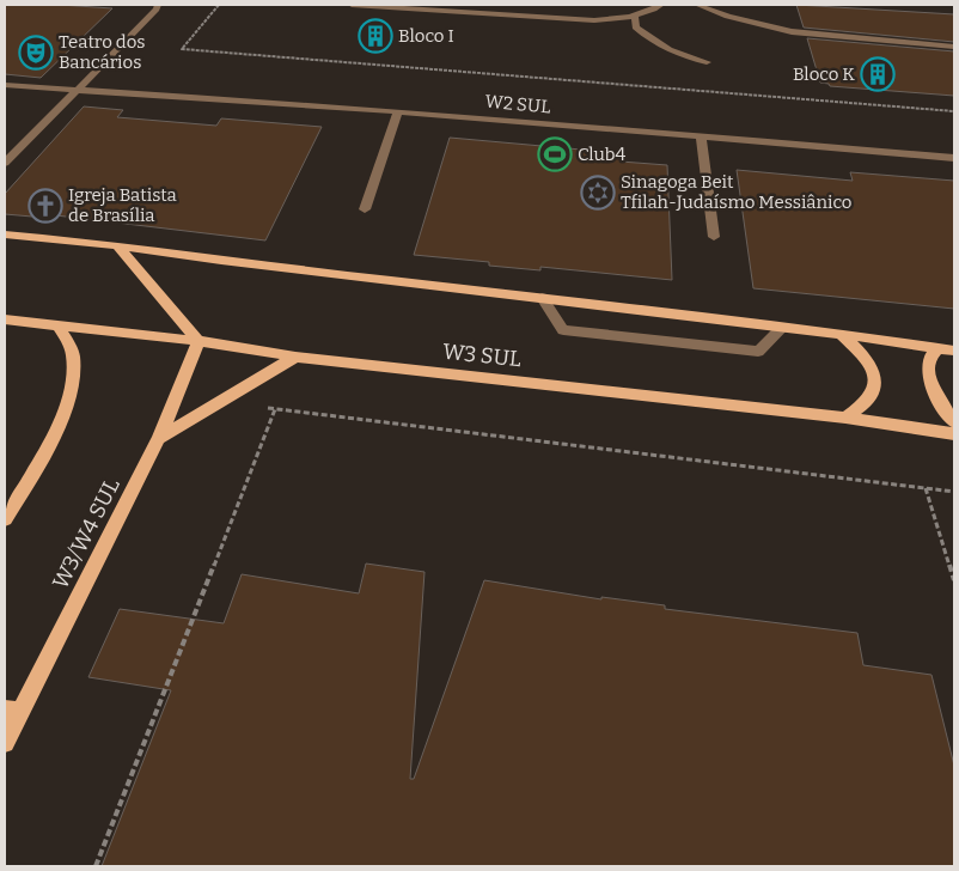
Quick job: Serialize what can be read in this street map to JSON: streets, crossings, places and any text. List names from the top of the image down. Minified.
{"streets":{"main road":["W3 SUL","W3/W4 SUL"],"street":["W2 SUL"]},"crossings":[["W3 SUL","W3/W4 SUL"]],"places":{"building":["Bloco I","Bloco K"],"theatre":["Teatro dos Bancários"],"sports":["Club4"],"synagogue":["Sinagoga Beit Tfilah-Judaísmo Messiânico"],"church":["Igreja Batista de Brasília"]}}
